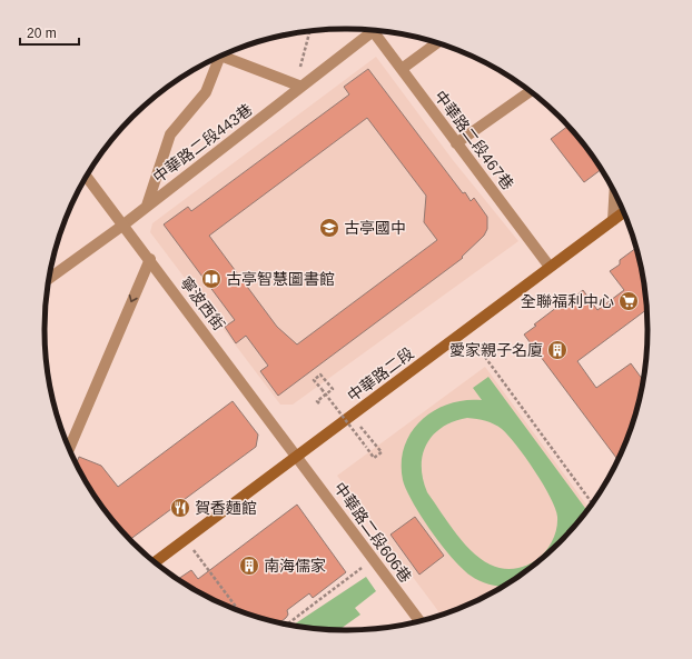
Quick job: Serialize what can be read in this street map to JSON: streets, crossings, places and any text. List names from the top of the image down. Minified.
{"streets":{"street":["中華路二段467巷","中華路二段443巷","寧波西街","中華路二段","中華路二段606巷"]},"crossings":[["中華路二段467巷","中華路二段443巷"],["中華路二段467巷","中華路二段"],["中華路二段443巷","寧波西街"],["寧波西街","中華路二段"],["寧波西街","中華路二段606巷"],["中華路二段","中華路二段606巷"]],"places":{"school or university":["古亭國中"],"library":["古亭智慧圖書館"],"supermarket":["全聯福利中心"],"building":["愛家親子名廈","南海儒家"],"restaurant":["賀香麵館"]},"scale_bar":"20 m"}
